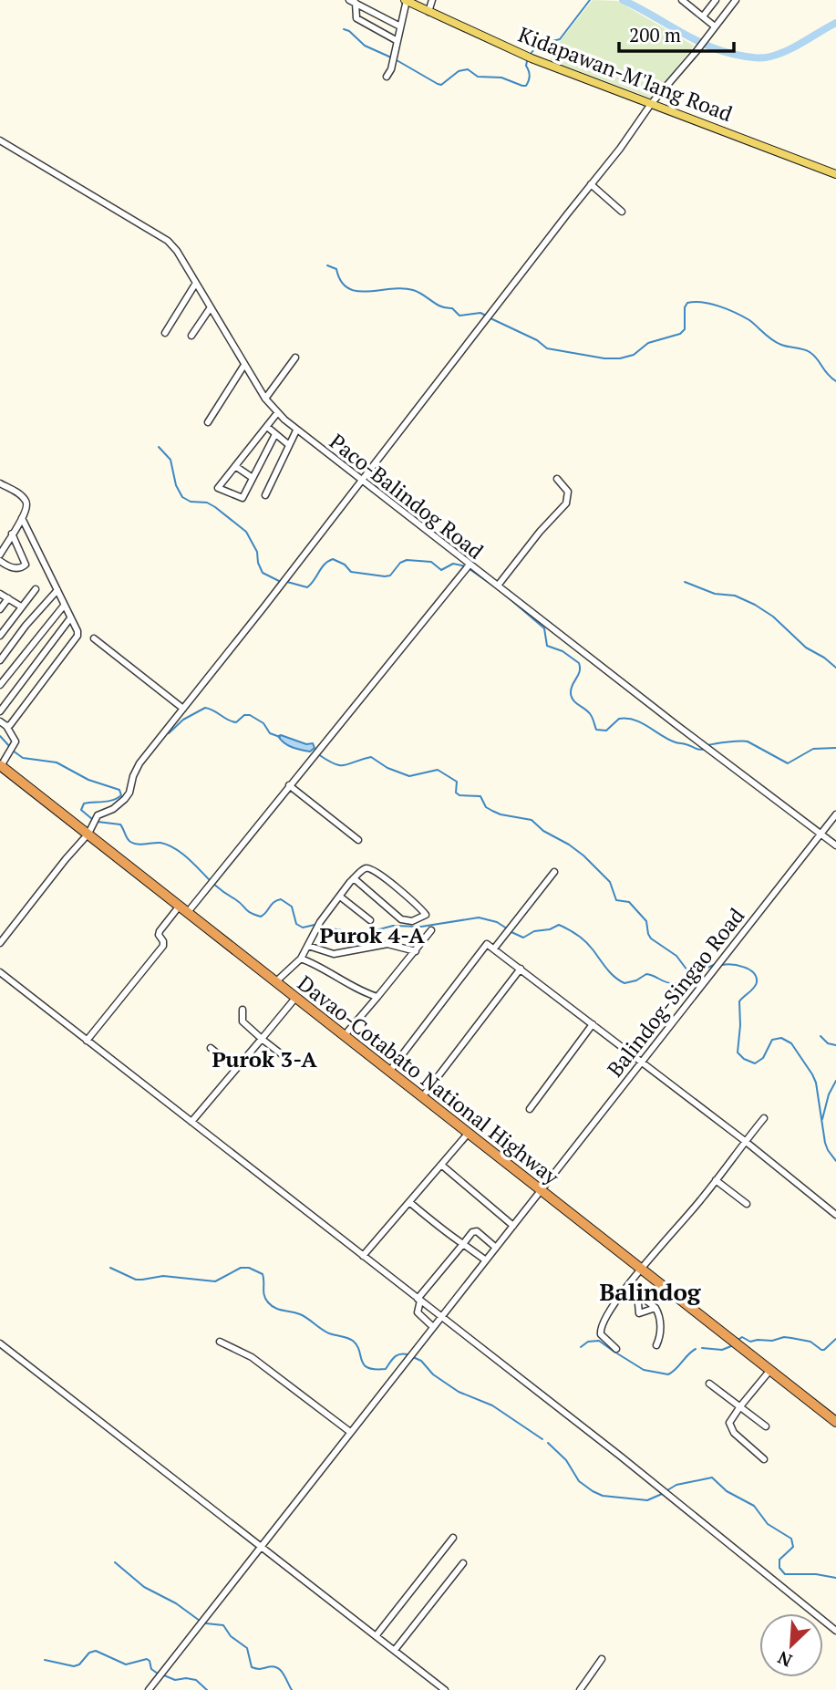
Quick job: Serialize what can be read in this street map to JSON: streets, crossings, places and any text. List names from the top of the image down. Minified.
{"streets":{"highway":["Davao-Cotabato National Highway"],"main road":["Kidapawan-M'lang Road"],"street":["Paco-Balindog Road","Balindog-Singao Road"]},"crossings":[["Paco-Balindog Road","Balindog-Singao Road"],["Balindog-Singao Road","Davao-Cotabato National Highway"]],"districts":["Purok 4-A","Purok 3-A","Balindog"],"scale_bar":"200 m","north":"bottom left"}
